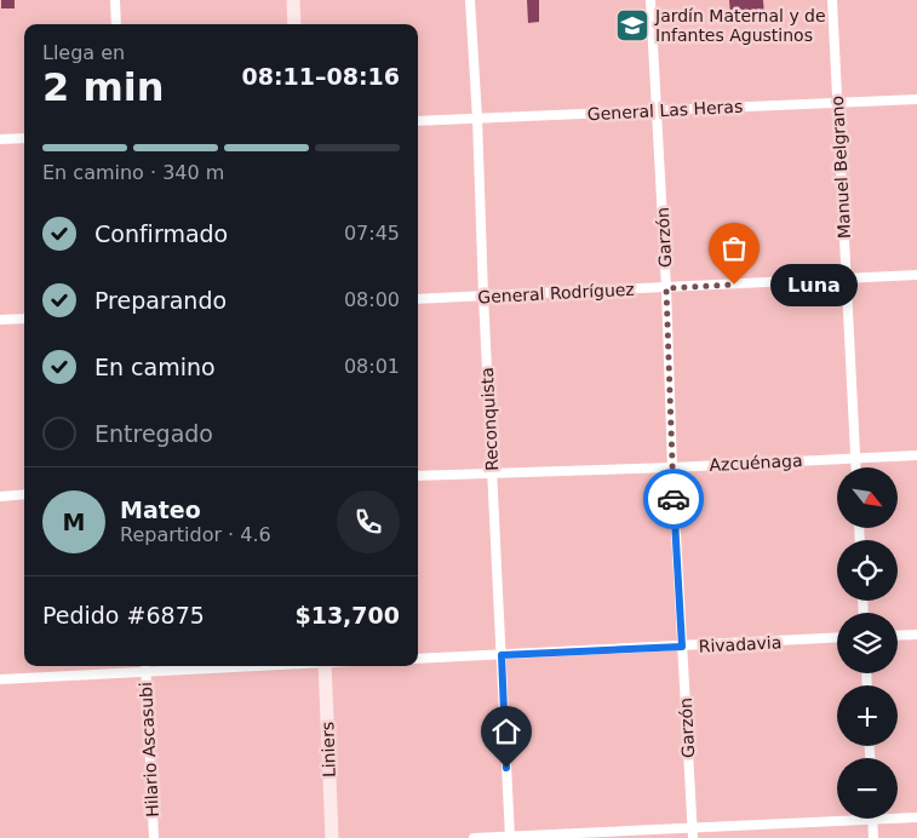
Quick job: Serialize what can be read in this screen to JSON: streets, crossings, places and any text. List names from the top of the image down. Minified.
{"streets":{"street":["General Las Heras","Manuel Belgrano","Garzón","General Rodríguez","Reconquista","Azcuénaga","Rivadavia","Hilario Ascasubi","Liniers"]},"crossings":[["General Las Heras","Manuel Belgrano"],["General Las Heras","Garzón"],["General Las Heras","Reconquista"],["Manuel Belgrano","General Rodríguez"],["Manuel Belgrano","Azcuénaga"],["Garzón","General Rodríguez"],["Garzón","Azcuénaga"],["Garzón","Rivadavia"],["General Rodríguez","Reconquista"],["Reconquista","Azcuénaga"],["Reconquista","Rivadavia"]],"places":{"school or university":["Jardín Maternal y de Infantes Agustinos"],"other":["Luna"]},"north":"bottom right","page":{"heading":["2 min","Llega en","08:11–08:16"],"panel":["Mateo","Repartidor · 4.6","Pedido #6875","$13,700"],"bar":"En camino · 340 m","list":[["Confirmado","07:45"],["Preparando","08:00"],["En camino","08:01"],"Entregado"],"bubble":"Luna","map_buttons":["+","−"],"round":"M"}}
